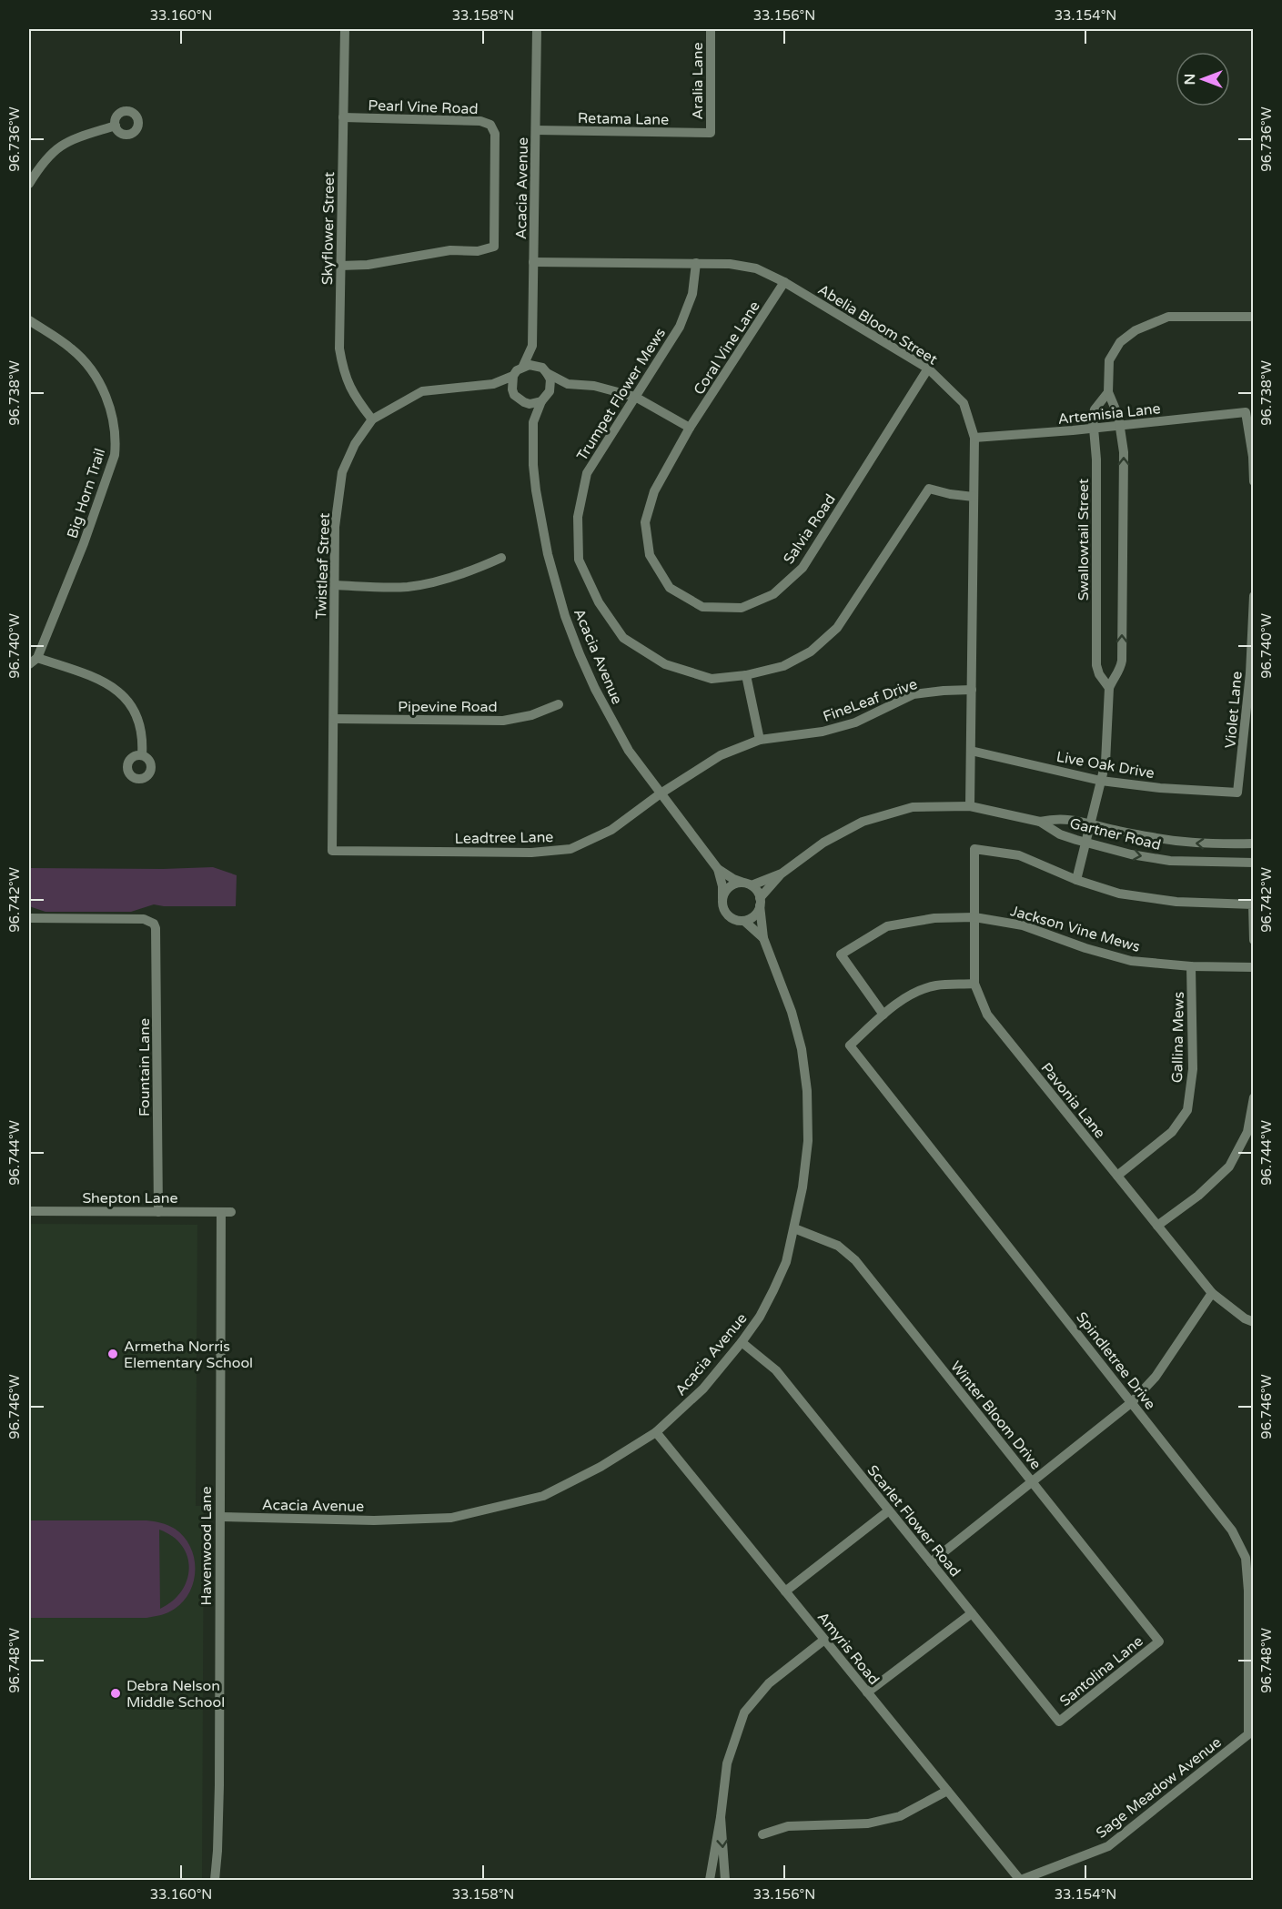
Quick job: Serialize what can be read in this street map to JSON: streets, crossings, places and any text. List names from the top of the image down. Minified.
{"streets":{"street":["Aralia Lane","Pearl Vine Road","Retama Lane","Acacia Avenue","Skyflower Street","Abelia Bloom Street","Coral Vine Lane","Trumpet Flower Mews","Artemisia Lane","Big Horn Trail","Salvia Road","Swallowtail Street","Twistleaf Street","FineLeaf Drive","Pipevine Road","Violet Lane","Live Oak Drive","Gartner Road","Leadtree Lane","Jackson Vine Mews","Gallina Mews","Fountain Lane","Pavonia Lane","Shepton Lane","Spindletree Drive","Winter Bloom Drive","Scarlet Flower Road","Havenwood Lane","Amyris Road","Santolina Lane","Sage Meadow Avenue"]},"crossings":[["Aralia Lane","Retama Lane"],["Pearl Vine Road","Skyflower Street"],["Retama Lane","Acacia Avenue"],["Acacia Avenue","Abelia Bloom Street"],["Acacia Avenue","Twistleaf Street"],["Acacia Avenue","FineLeaf Drive"],["Acacia Avenue","Leadtree Lane"],["Acacia Avenue","Winter Bloom Drive"],["Acacia Avenue","Scarlet Flower Road"],["Acacia Avenue","Havenwood Lane"],["Acacia Avenue","Amyris Road"],["Skyflower Street","Twistleaf Street"],["Abelia Bloom Street","Coral Vine Lane"],["Abelia Bloom Street","Trumpet Flower Mews"],["Abelia Bloom Street","Artemisia Lane"],["Abelia Bloom Street","Salvia Road"],["Abelia Bloom Street","FineLeaf Drive"],["Abelia Bloom Street","Live Oak Drive"],["Abelia Bloom Street","Gartner Road"],["Coral Vine Lane","Salvia Road"],["Artemisia Lane","Swallowtail Street"],["Twistleaf Street","Pipevine Road"],["Twistleaf Street","Leadtree Lane"],["FineLeaf Drive","Leadtree Lane"],["Violet Lane","Live Oak Drive"],["Jackson Vine Mews","Gallina Mews"],["Jackson Vine Mews","Pavonia Lane"],["Jackson Vine Mews","Spindletree Drive"],["Gallina Mews","Pavonia Lane"],["Fountain Lane","Shepton Lane"],["Shepton Lane","Havenwood Lane"],["Spindletree Drive","Sage Meadow Avenue"],["Winter Bloom Drive","Santolina Lane"],["Scarlet Flower Road","Santolina Lane"],["Amyris Road","Sage Meadow Avenue"]],"places":["Armetha Norris Elementary School","Debra Nelson Middle School"],"north":"left","coordinates":["33.160°N","33.158°N","33.156°N","33.154°N","96.736°W","96.738°W","96.740°W","96.742°W","96.744°W","96.746°W","96.748°W"]}
